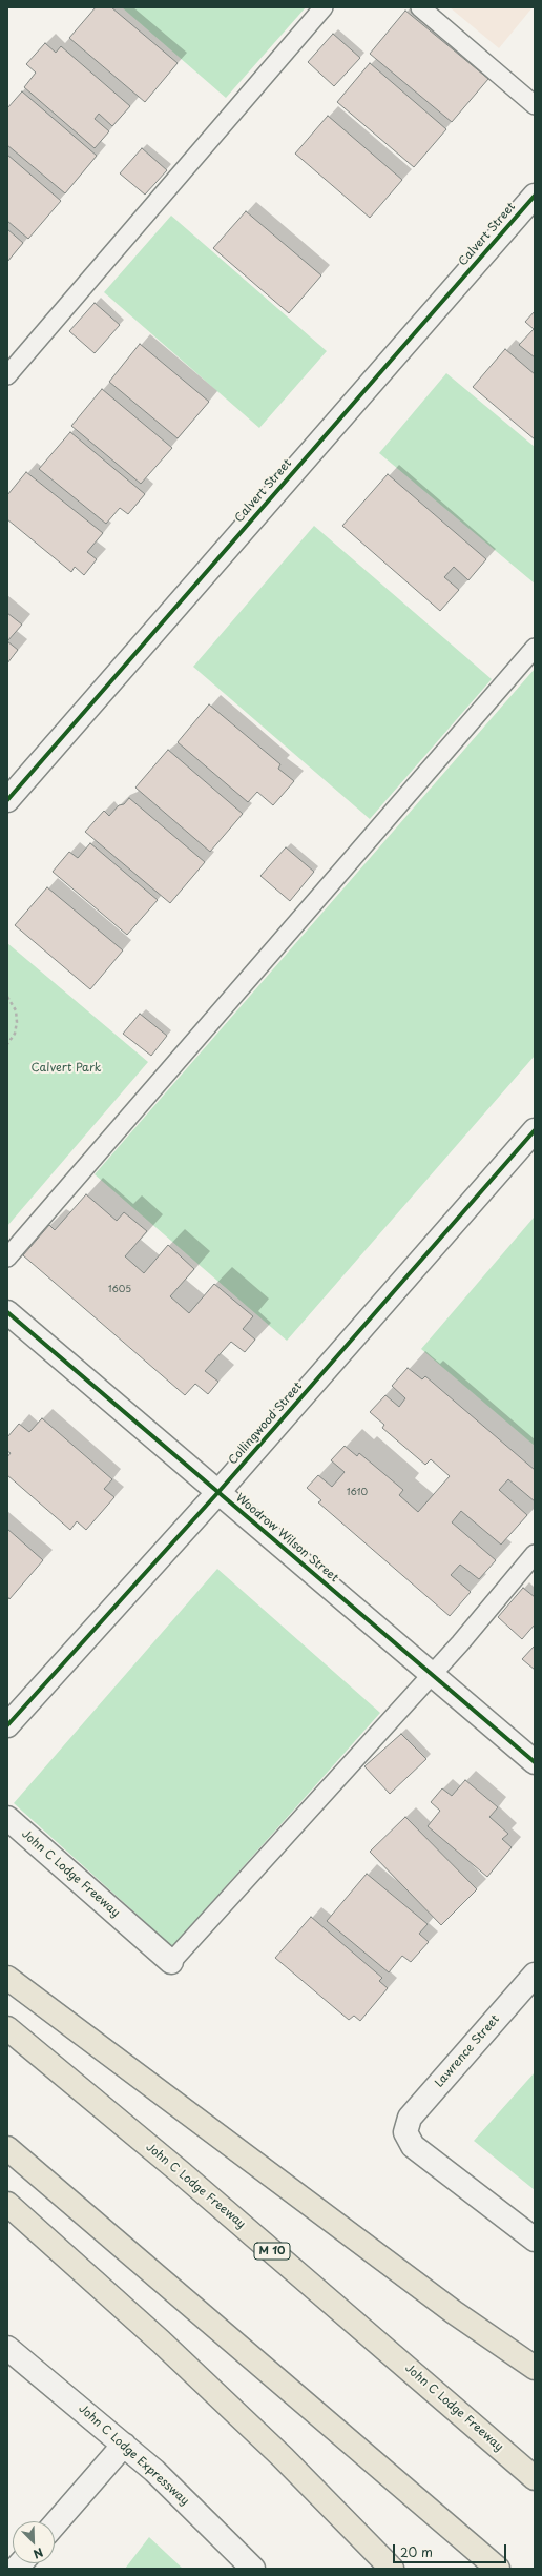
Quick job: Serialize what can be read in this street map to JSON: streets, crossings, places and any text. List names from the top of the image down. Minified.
{"streets":{"highway":["John C Lodge Freeway","M 10"],"street":["Calvert Street","Collingwood Street","Woodrow Wilson Street","Lawrence Street","John C Lodge Expressway"]},"crossings":[["Collingwood Street","Woodrow Wilson Street"]],"parks":["Calvert Park"],"house_numbers":["1605","1610"],"scale_bar":"20 m","north":"bottom right"}
